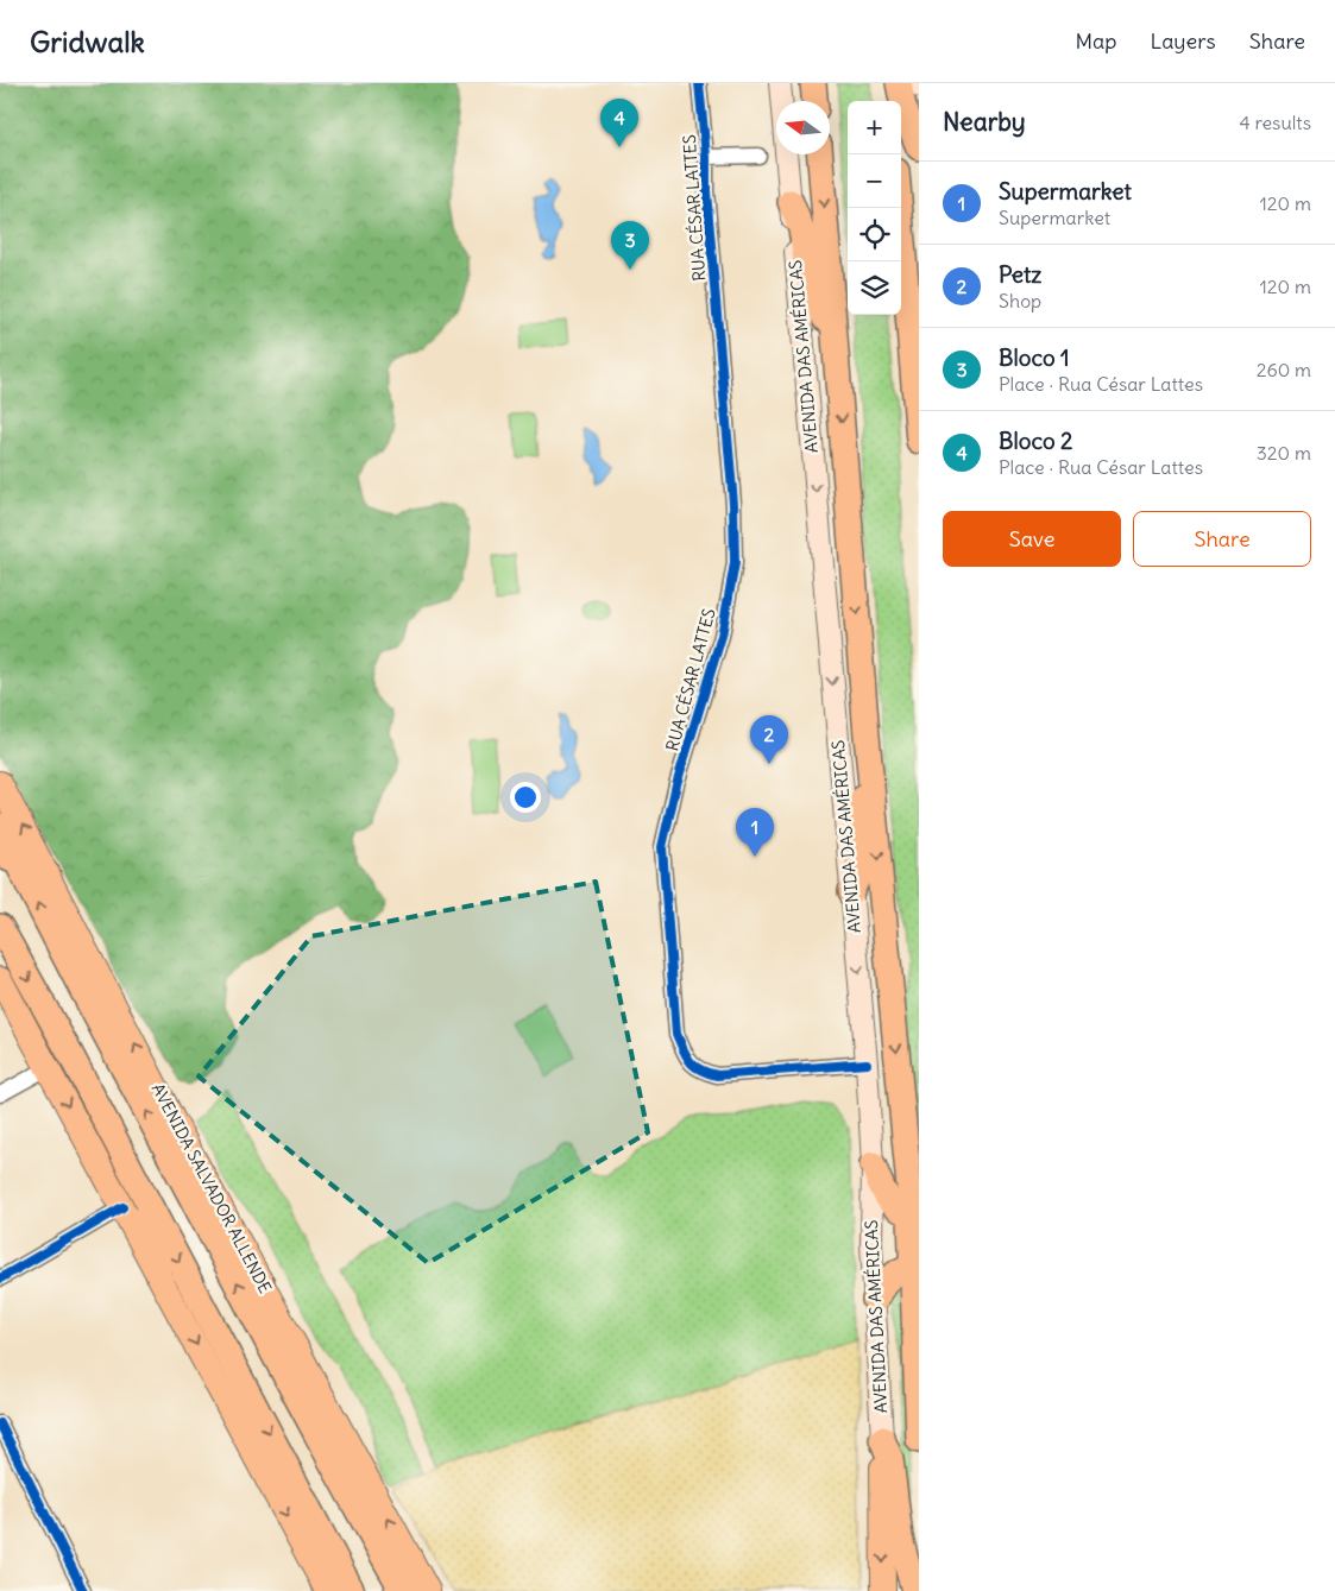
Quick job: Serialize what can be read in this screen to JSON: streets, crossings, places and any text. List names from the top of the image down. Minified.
{"streets":{"highway":["AVENIDA DAS AMÉRICAS","AVENIDA SALVADOR ALLENDE"],"street":["RUA CÉSAR LATTES"]},"crossings":[["RUA CÉSAR LATTES","AVENIDA DAS AMÉRICAS"]],"one_way":["AVENIDA DAS AMÉRICAS"],"north":"left","page":{"header":"Gridwalk","nav":["Map","Layers","Share"],"heading":["Nearby","4 results"],"pins":["4","3","2","1"],"map_buttons":["+","−"],"list":[{"mark":"1","name":"Supermarket","note":"Supermarket","value":"120 m"},{"mark":"2","name":"Petz","note":"Shop","value":"120 m"},{"mark":"3","name":"Bloco 1","note":"Place · Rua César Lattes","value":"260 m"},{"mark":"4","name":"Bloco 2","note":"Place · Rua César Lattes","value":"320 m"}],"buttons":["Save","Share"]}}
